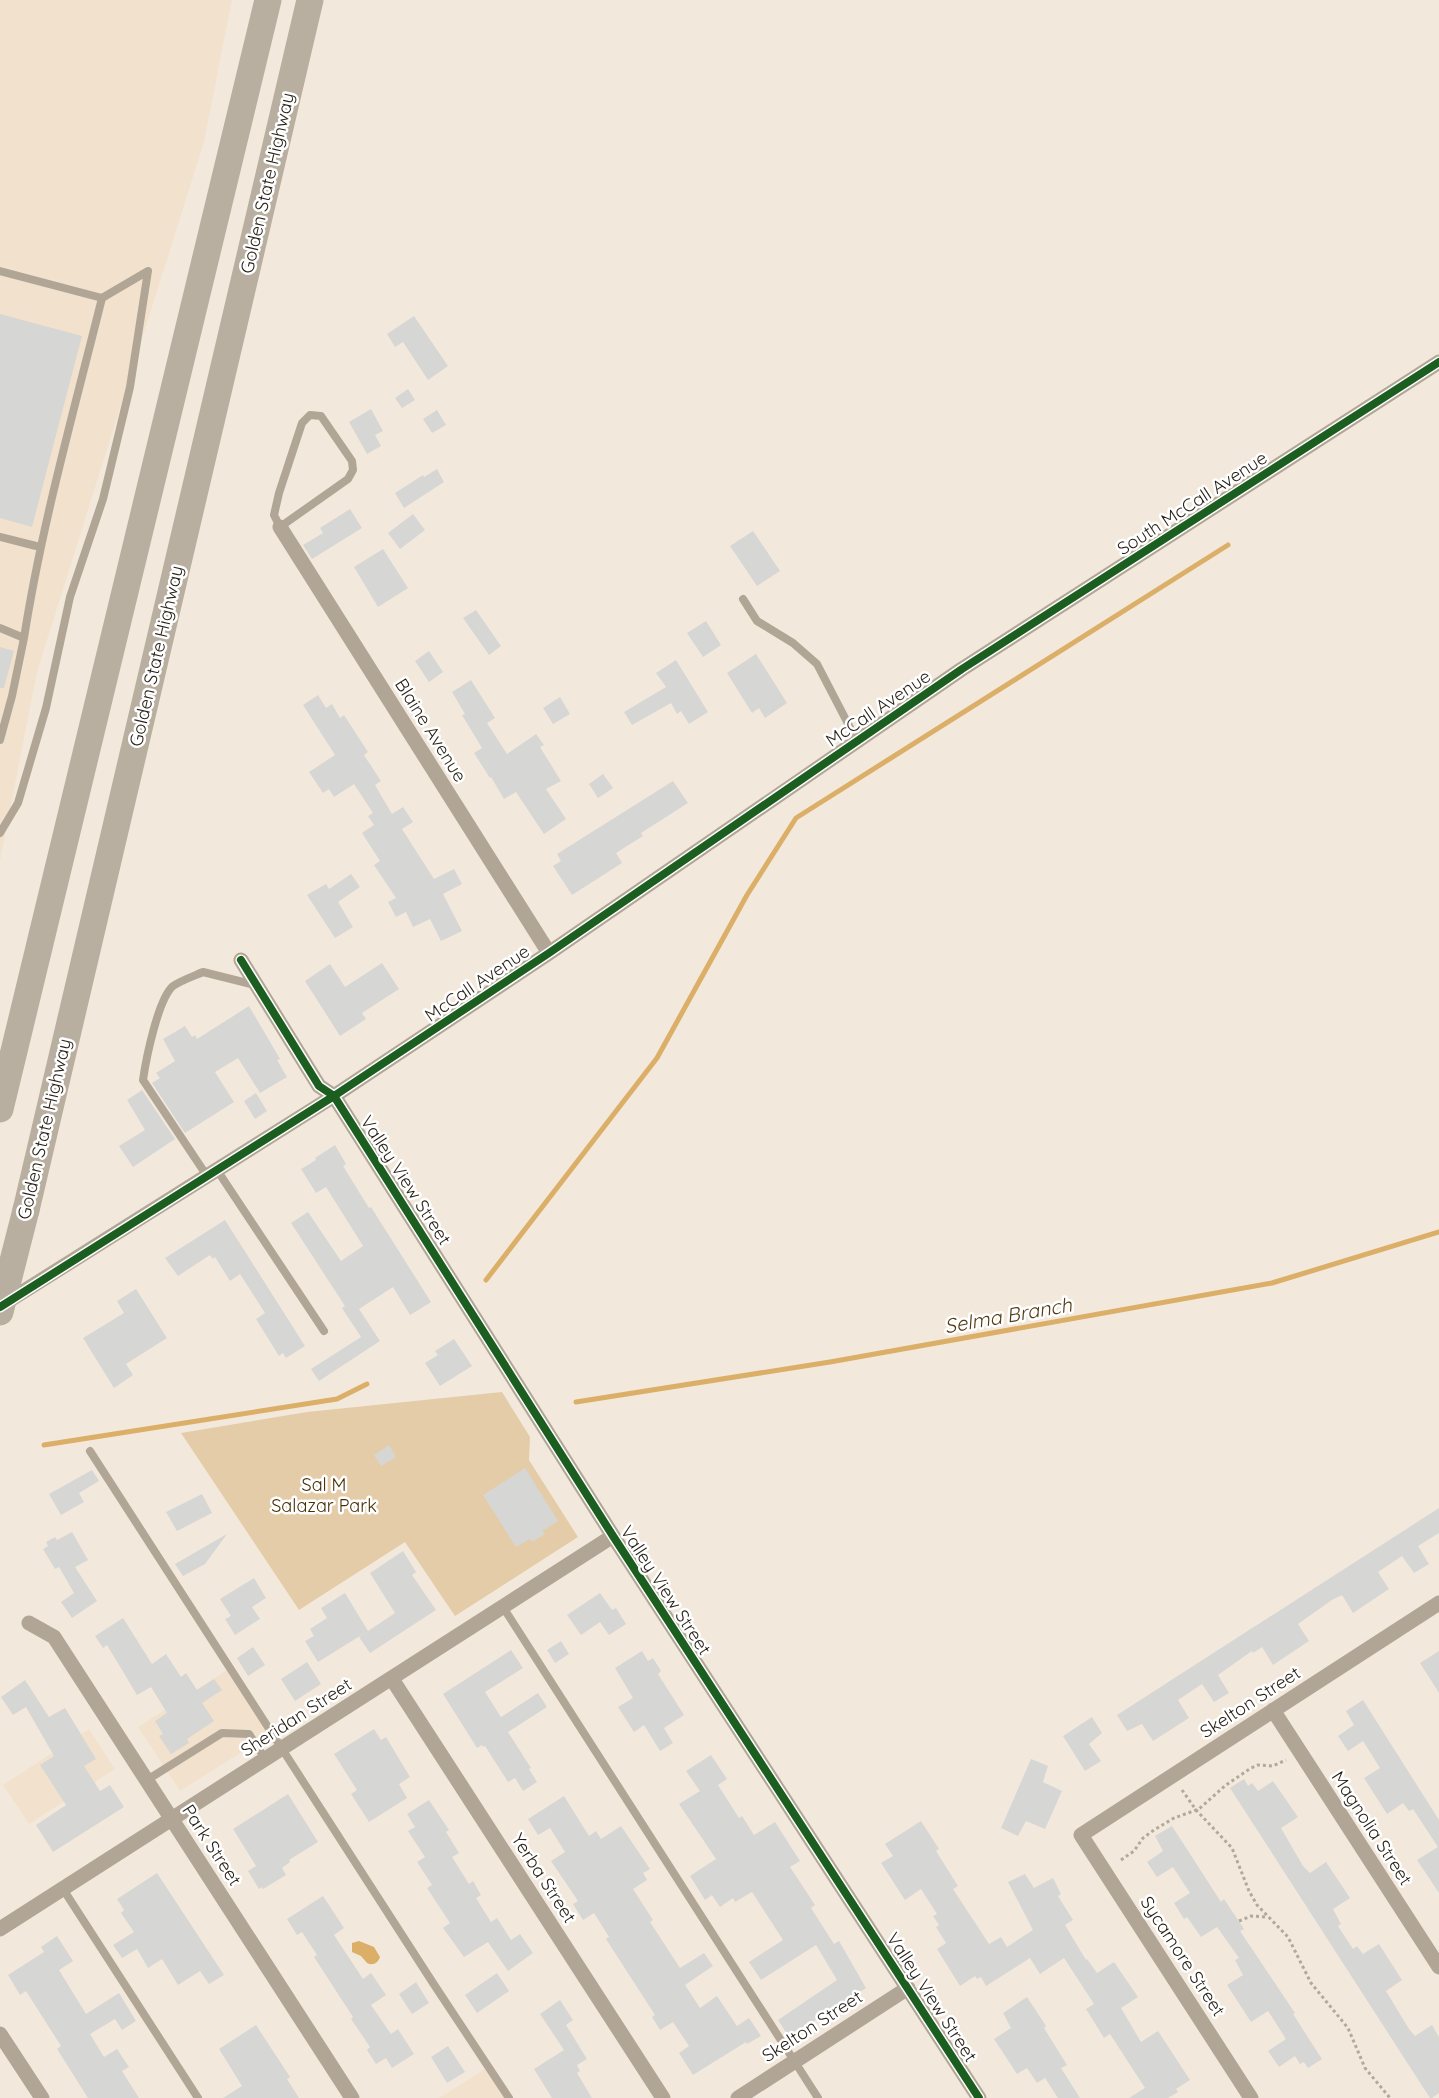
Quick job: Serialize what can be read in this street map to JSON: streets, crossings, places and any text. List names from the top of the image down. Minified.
{"streets":{"highway":["Golden State Highway"],"street":["South McCall Avenue","McCall Avenue","Blaine Avenue","Valley View Street","Skelton Street","Sheridan Street","Magnolia Street","Park Street","Yerba Street","Sycamore Street"]},"crossings":[["South McCall Avenue","McCall Avenue"],["McCall Avenue","Blaine Avenue"],["McCall Avenue","Valley View Street"],["Valley View Street","Skelton Street"],["Valley View Street","Sheridan Street"],["Skelton Street","Magnolia Street"],["Skelton Street","Sycamore Street"],["Sheridan Street","Park Street"],["Sheridan Street","Yerba Street"]],"water":["Selma Branch"],"parks":["Sal M Salazar Park"]}
